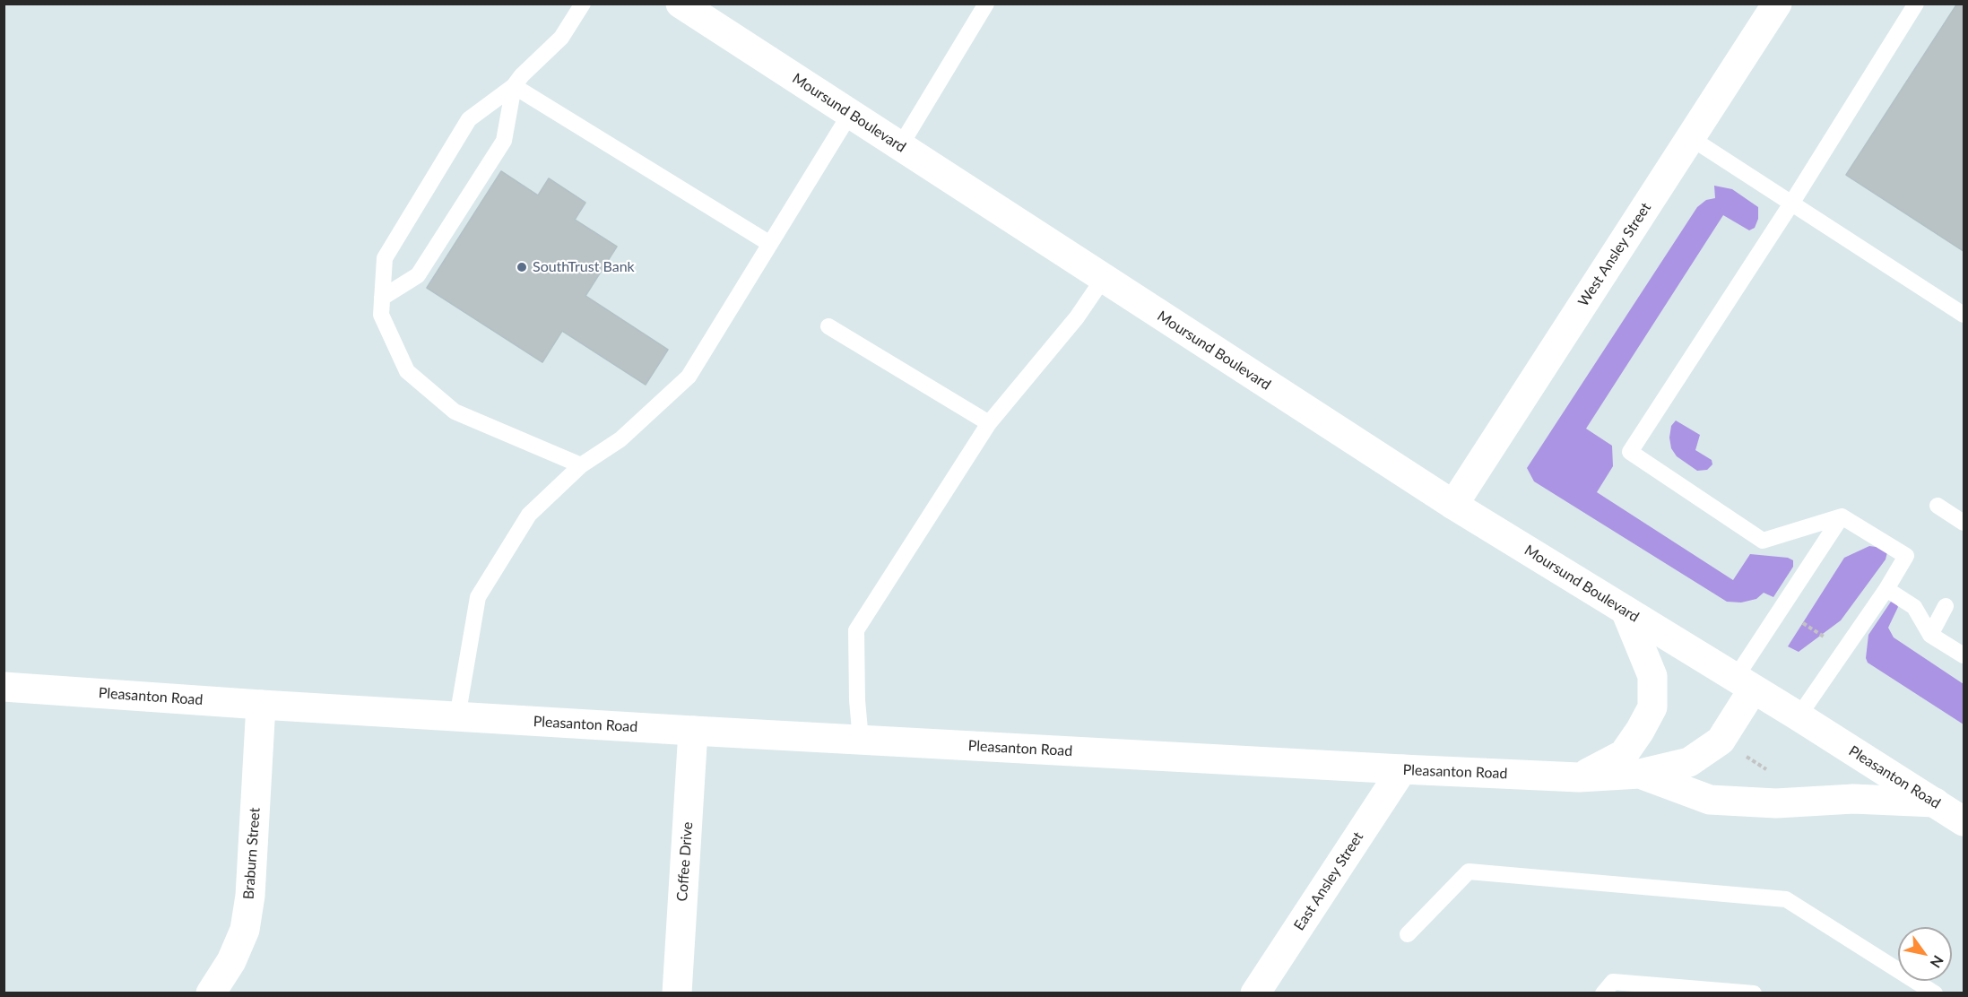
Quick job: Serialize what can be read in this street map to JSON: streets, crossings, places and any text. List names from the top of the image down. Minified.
{"streets":{"street":["Moursund Boulevard","West Ansley Street","Pleasanton Road","Braburn Street","Coffee Drive","East Ansley Street"]},"crossings":[["Moursund Boulevard","West Ansley Street"],["Moursund Boulevard","Pleasanton Road"],["Pleasanton Road","Braburn Street"],["Pleasanton Road","Coffee Drive"],["Pleasanton Road","East Ansley Street"]],"places":["SouthTrust Bank"],"north":"bottom right"}
